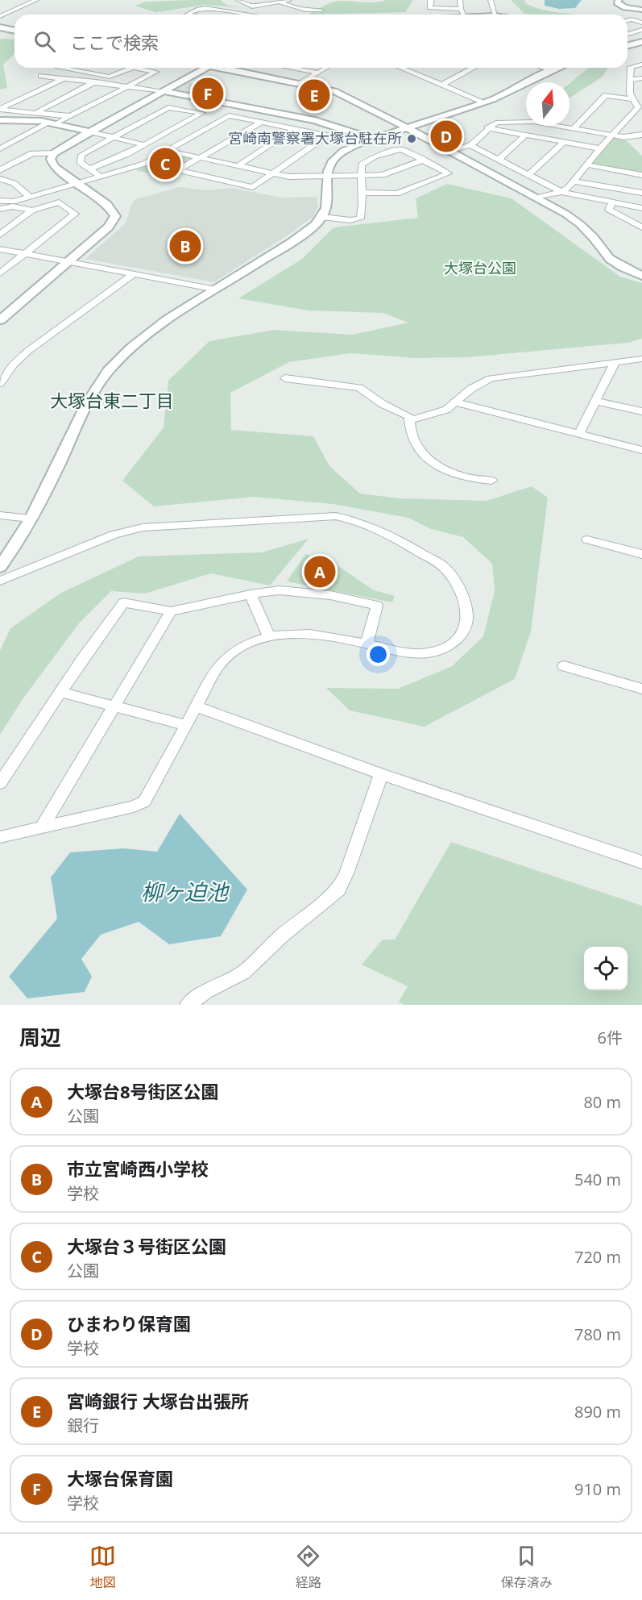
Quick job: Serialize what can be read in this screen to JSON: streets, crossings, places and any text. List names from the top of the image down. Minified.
{"districts":["大塚台東二丁目"],"water":["柳ヶ迫池"],"parks":["大塚台公園"],"places":["宮崎南警察署大塚台駐在所"],"north":"top","page":{"search":"ここで検索","pins":["F","E","D","C","B","A"],"heading":["周辺","6件"],"list":[{"mark":"A","name":"大塚台8号街区公園","note":"公園","value":"80 m"},{"mark":"B","name":"市立宮崎西小学校","note":"学校","value":"540 m"},{"mark":"C","name":"大塚台３号街区公園","note":"公園","value":"720 m"},{"mark":"D","name":"ひまわり保育園","note":"学校","value":"780 m"},{"mark":"E","name":"宮崎銀行 大塚台出張所","note":"銀行","value":"890 m"},{"mark":"F","name":"大塚台保育園","note":"学校","value":"910 m"}],"nav":["地図","経路","保存済み"]}}
